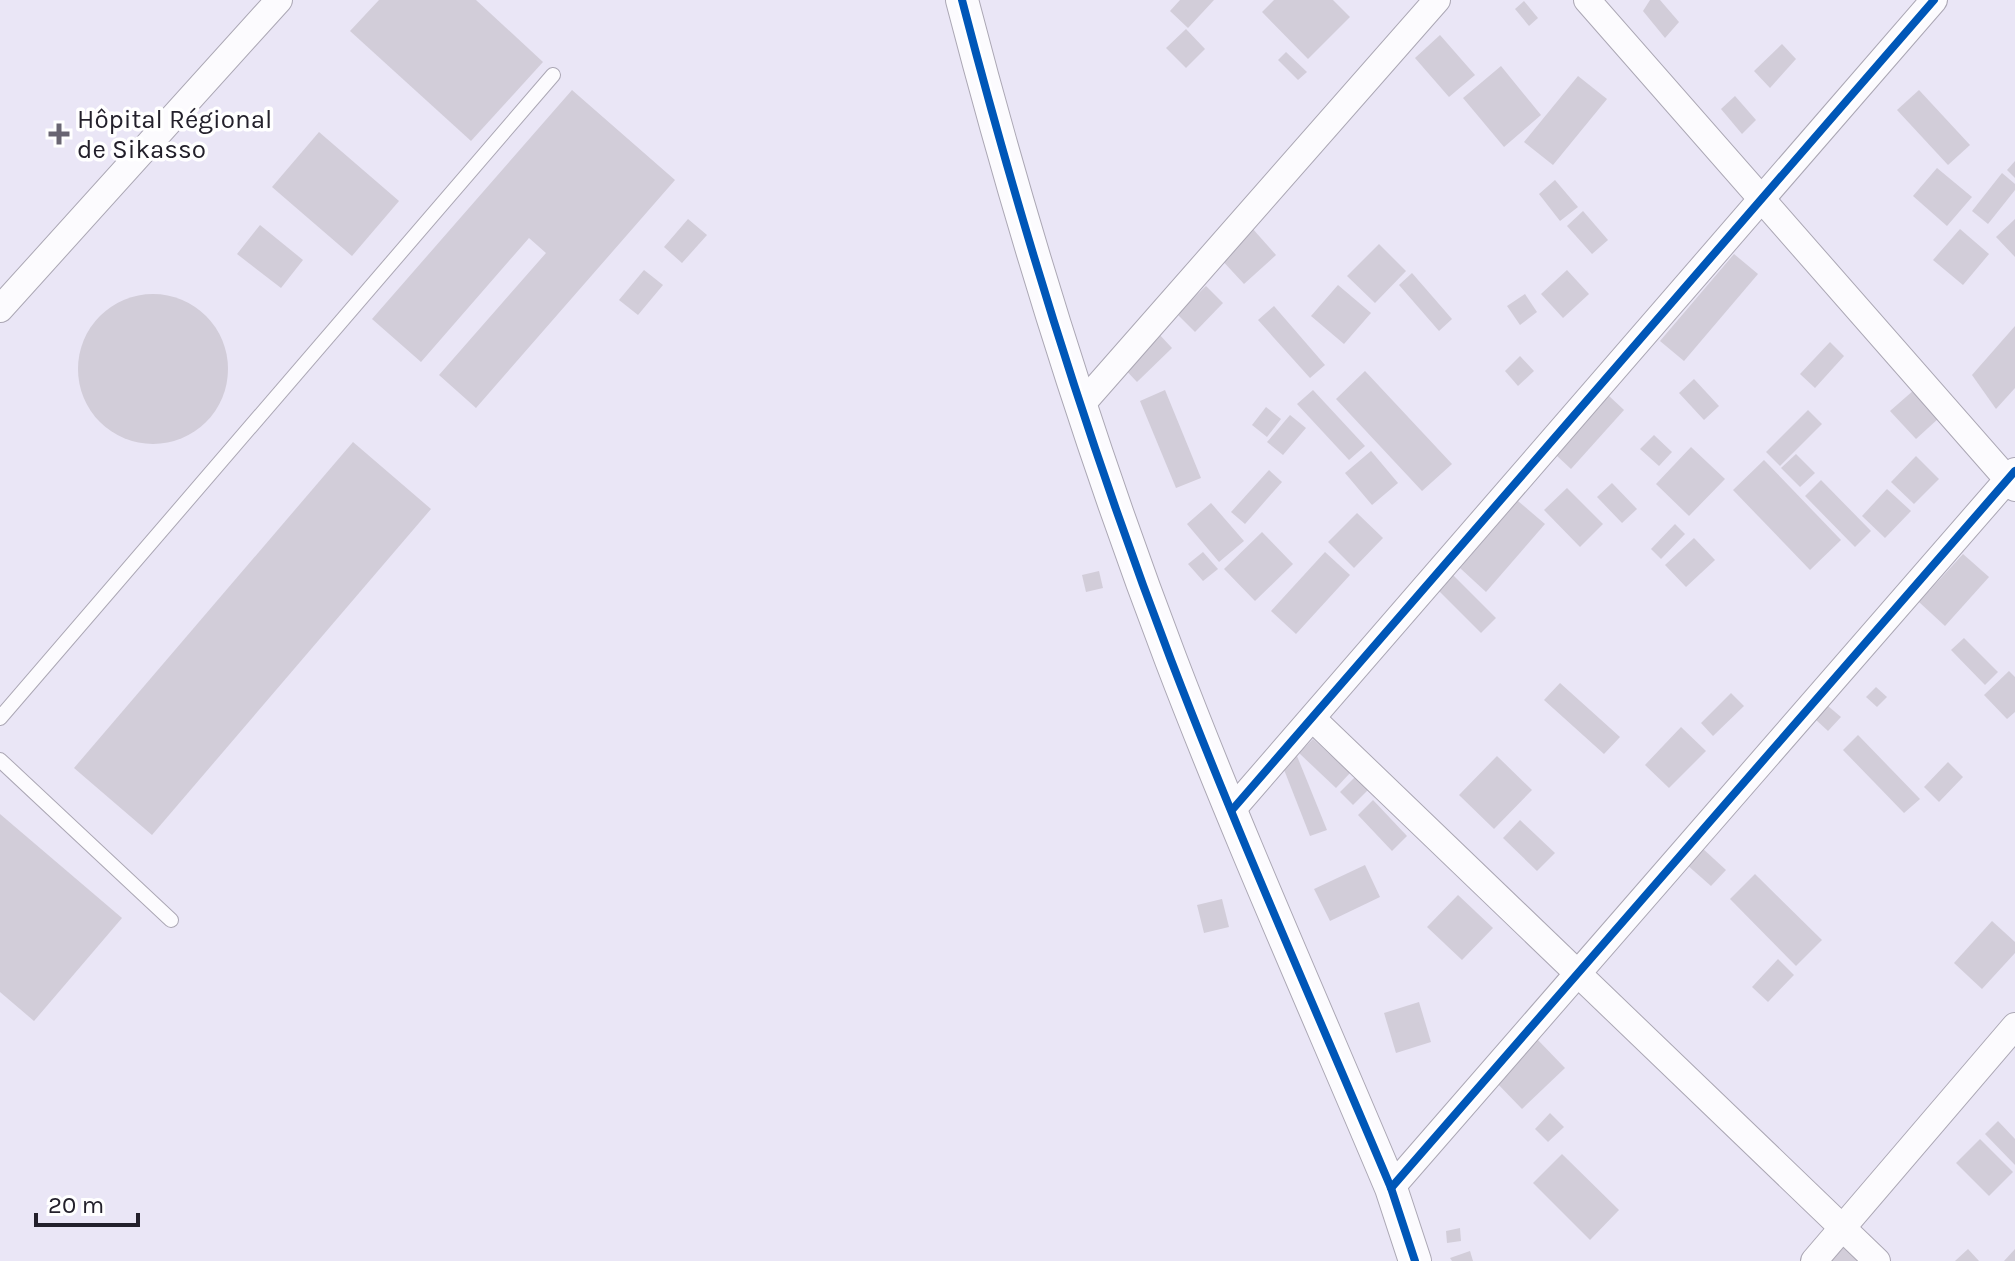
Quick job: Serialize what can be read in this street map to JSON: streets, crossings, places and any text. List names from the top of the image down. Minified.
{"places":{"health":["Hôpital Régional de Sikasso"]},"scale_bar":"20 m"}
